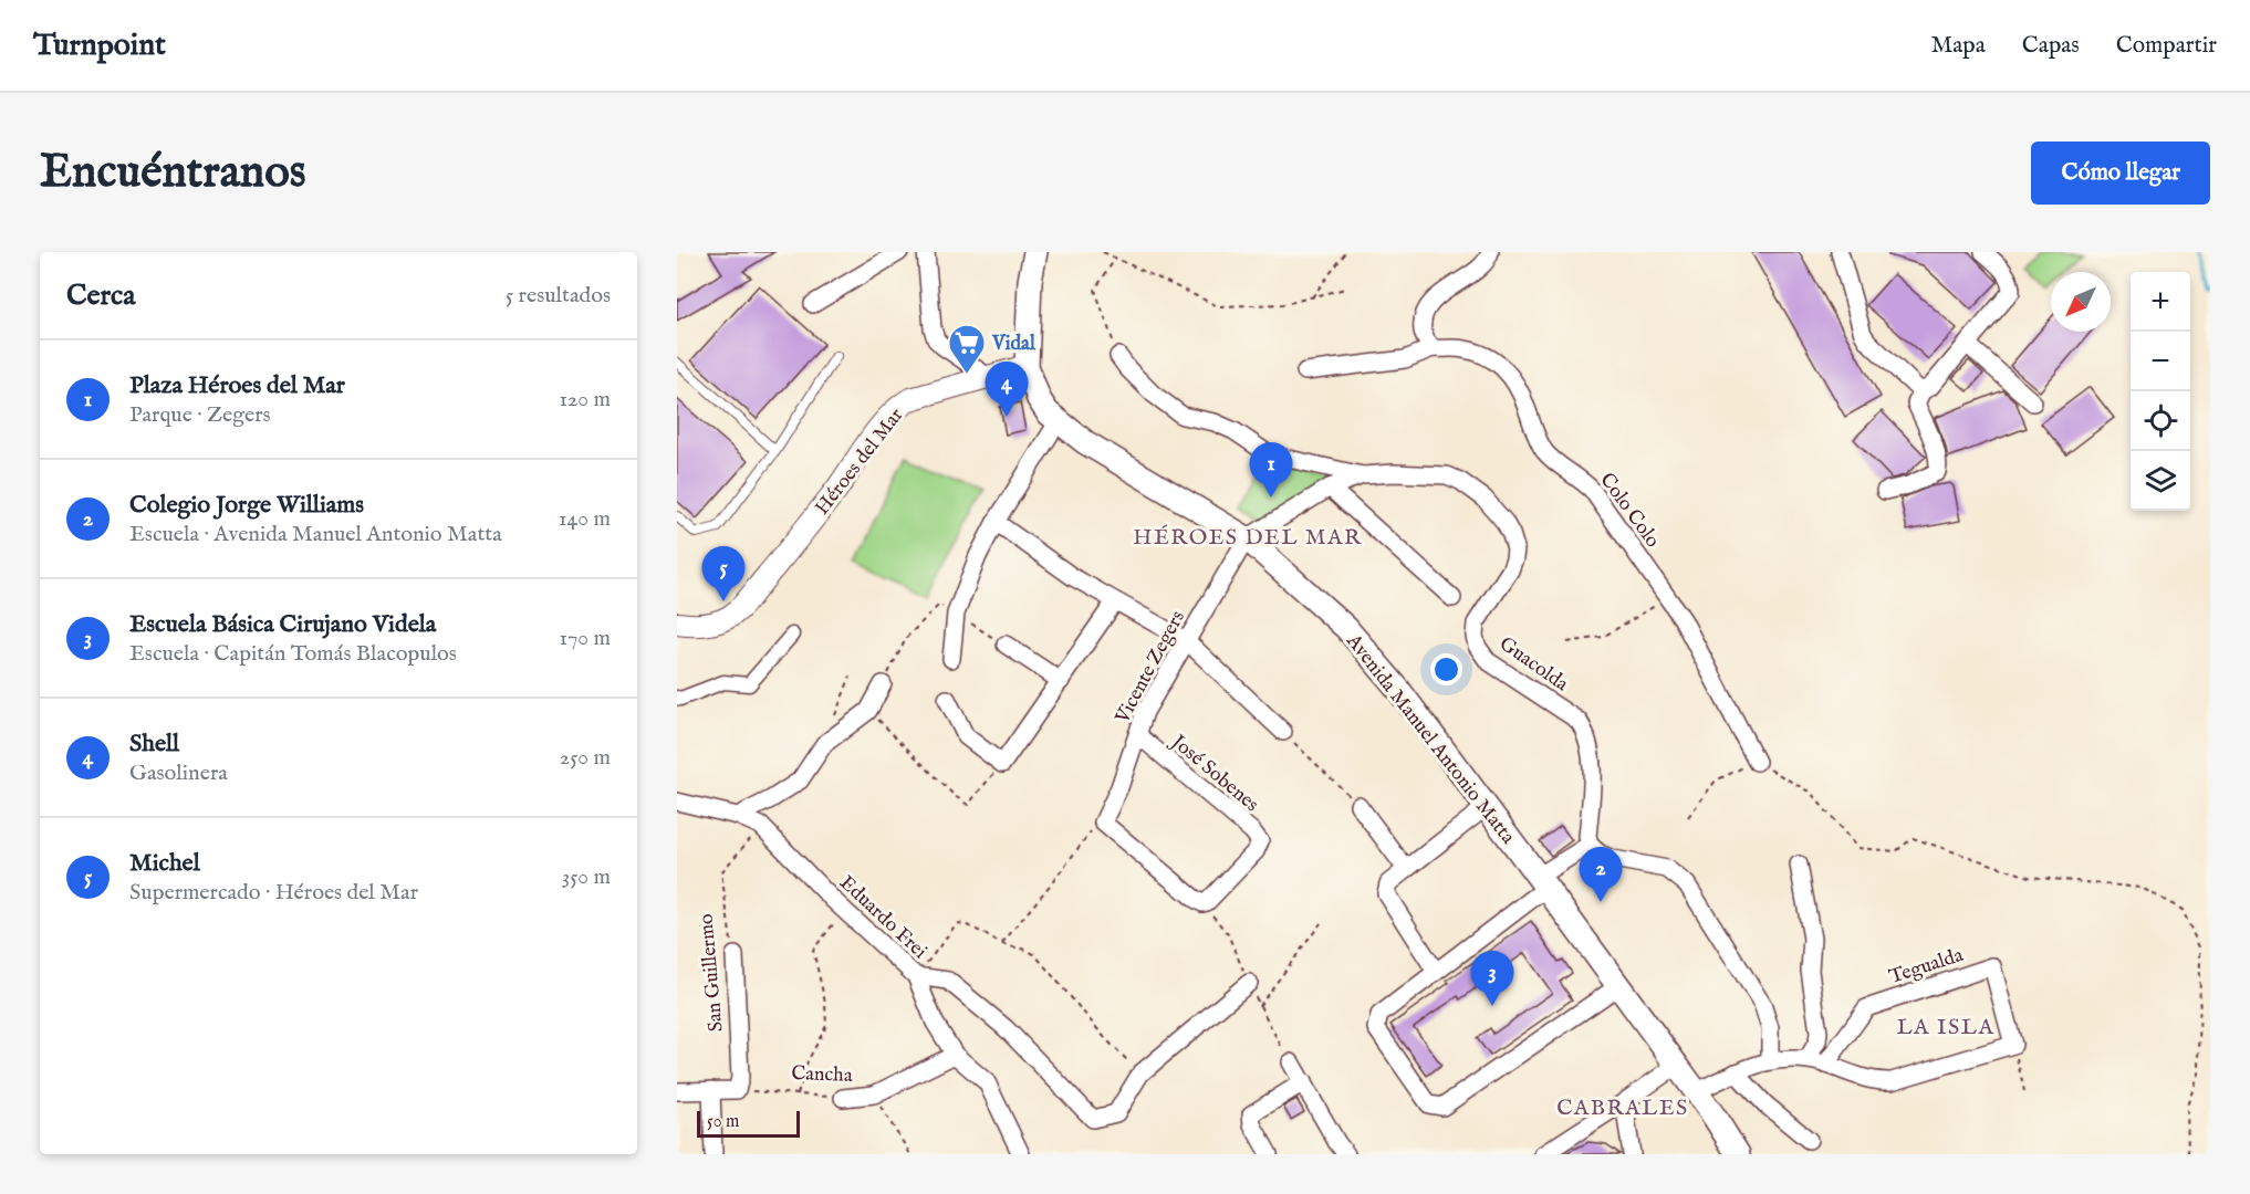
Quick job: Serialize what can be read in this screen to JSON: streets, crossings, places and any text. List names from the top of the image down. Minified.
{"streets":{"main road":["Avenida Manuel Antonio Matta"],"street":["Héroes del Mar","Colo Colo","Guacolda","Vicente Zegers","José Sobenes","Eduardo Frei","Tegualda","San Guillermo","Cancha"]},"crossings":[["Héroes del Mar","Avenida Manuel Antonio Matta"],["Guacolda","Vicente Zegers"],["Guacolda","Avenida Manuel Antonio Matta"],["Vicente Zegers","Avenida Manuel Antonio Matta"],["Vicente Zegers","José Sobenes"],["Eduardo Frei","San Guillermo"],["San Guillermo","Cancha"]],"districts":["HÉROES DEL MAR","LA ISLA","CABRALES"],"places":{"supermarket":["Vidal"]},"scale_bar":"50 m","north":"bottom left","page":{"header":"Turnpoint","nav":["Mapa","Capas","Compartir"],"buttons":"Cómo llegar","title":"Encuéntranos","heading":["Cerca","5 resultados"],"map_buttons":["+","−"],"list":[{"mark":"1","name":"Plaza Héroes del Mar","note":"Parque · Zegers","value":"120 m"},{"mark":"2","name":"Colegio Jorge Williams","note":"Escuela · Avenida Manuel Antonio Matta","value":"140 m"},{"mark":"3","name":"Escuela Básica Cirujano Videla","note":"Escuela · Capitán Tomás Blacopulos","value":"170 m"},{"mark":"4","name":"Shell","note":"Gasolinera","value":"250 m"},{"mark":"5","name":"Michel","note":"Supermercado · Héroes del Mar","value":"350 m"}],"pins":["4","1","5","2","3"],"scale":"50 m"}}
